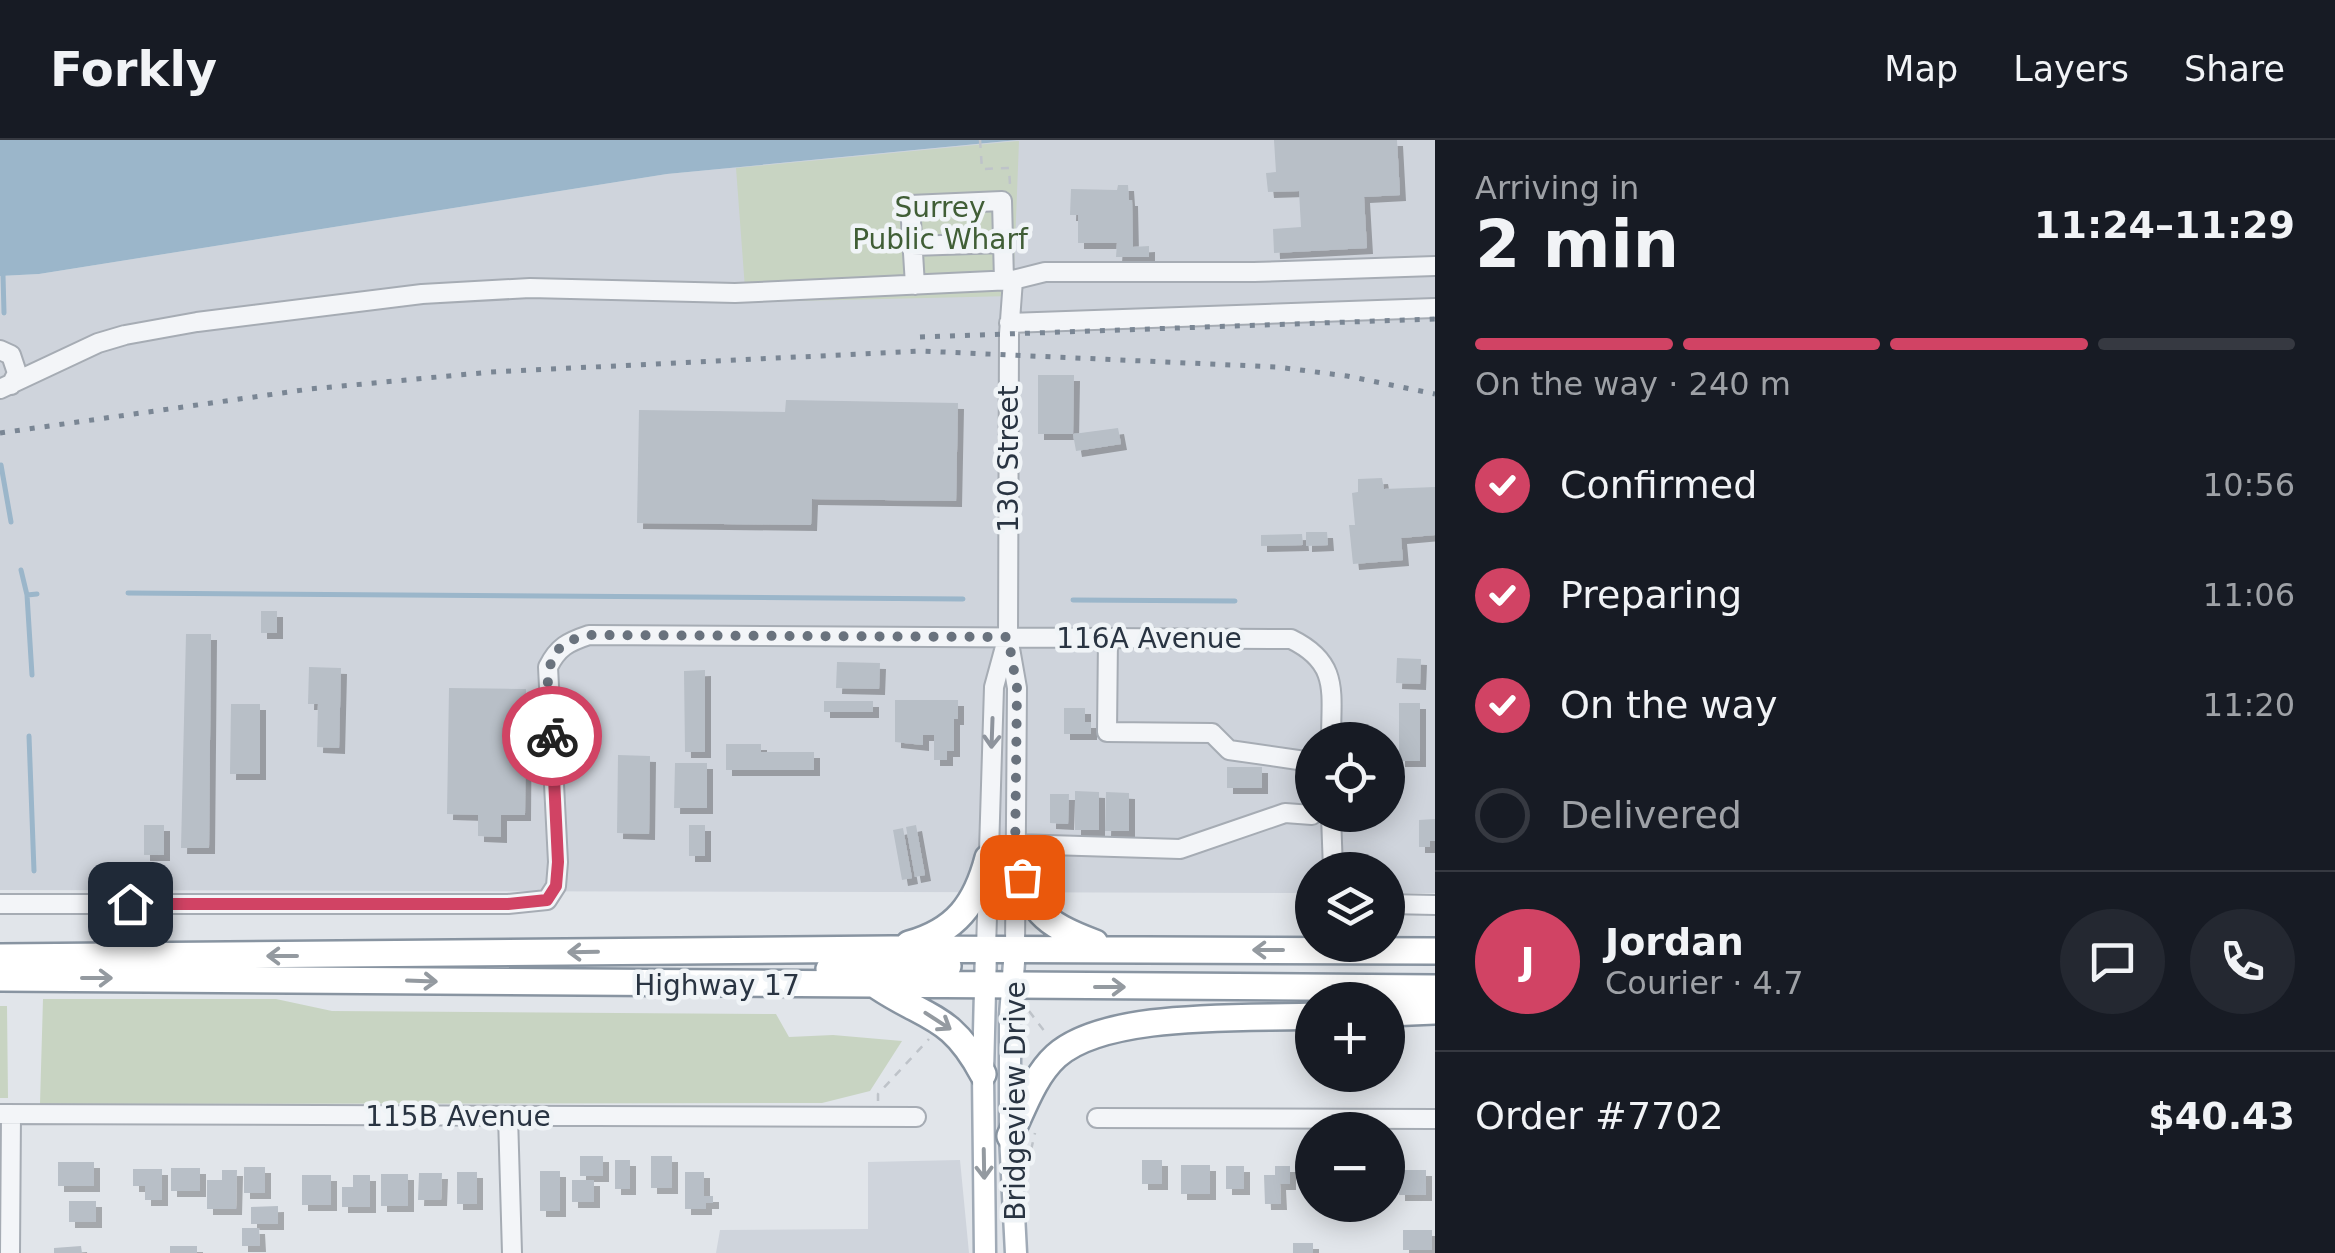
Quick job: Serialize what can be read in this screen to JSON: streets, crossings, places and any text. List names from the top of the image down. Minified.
{"streets":{"highway":["Highway 17"],"main road":["Bridgeview Drive"],"street":["130 Street","116A Avenue","115B Avenue"]},"crossings":[["130 Street","116A Avenue"],["130 Street","Highway 17"],["130 Street","Bridgeview Drive"],["Highway 17","Bridgeview Drive"]],"parks":["Surrey Public Wharf"],"page":{"header":"Forkly","nav":["Map","Layers","Share"],"heading":["2 min","Arriving in","11:24–11:29"],"panel":["Jordan","Courier · 4.7","Order #7702","$40.43"],"bar":"On the way · 240 m","list":[["Confirmed","10:56"],["Preparing","11:06"],["On the way","11:20"],"Delivered"],"map_buttons":["+","−"],"round":"J"}}
